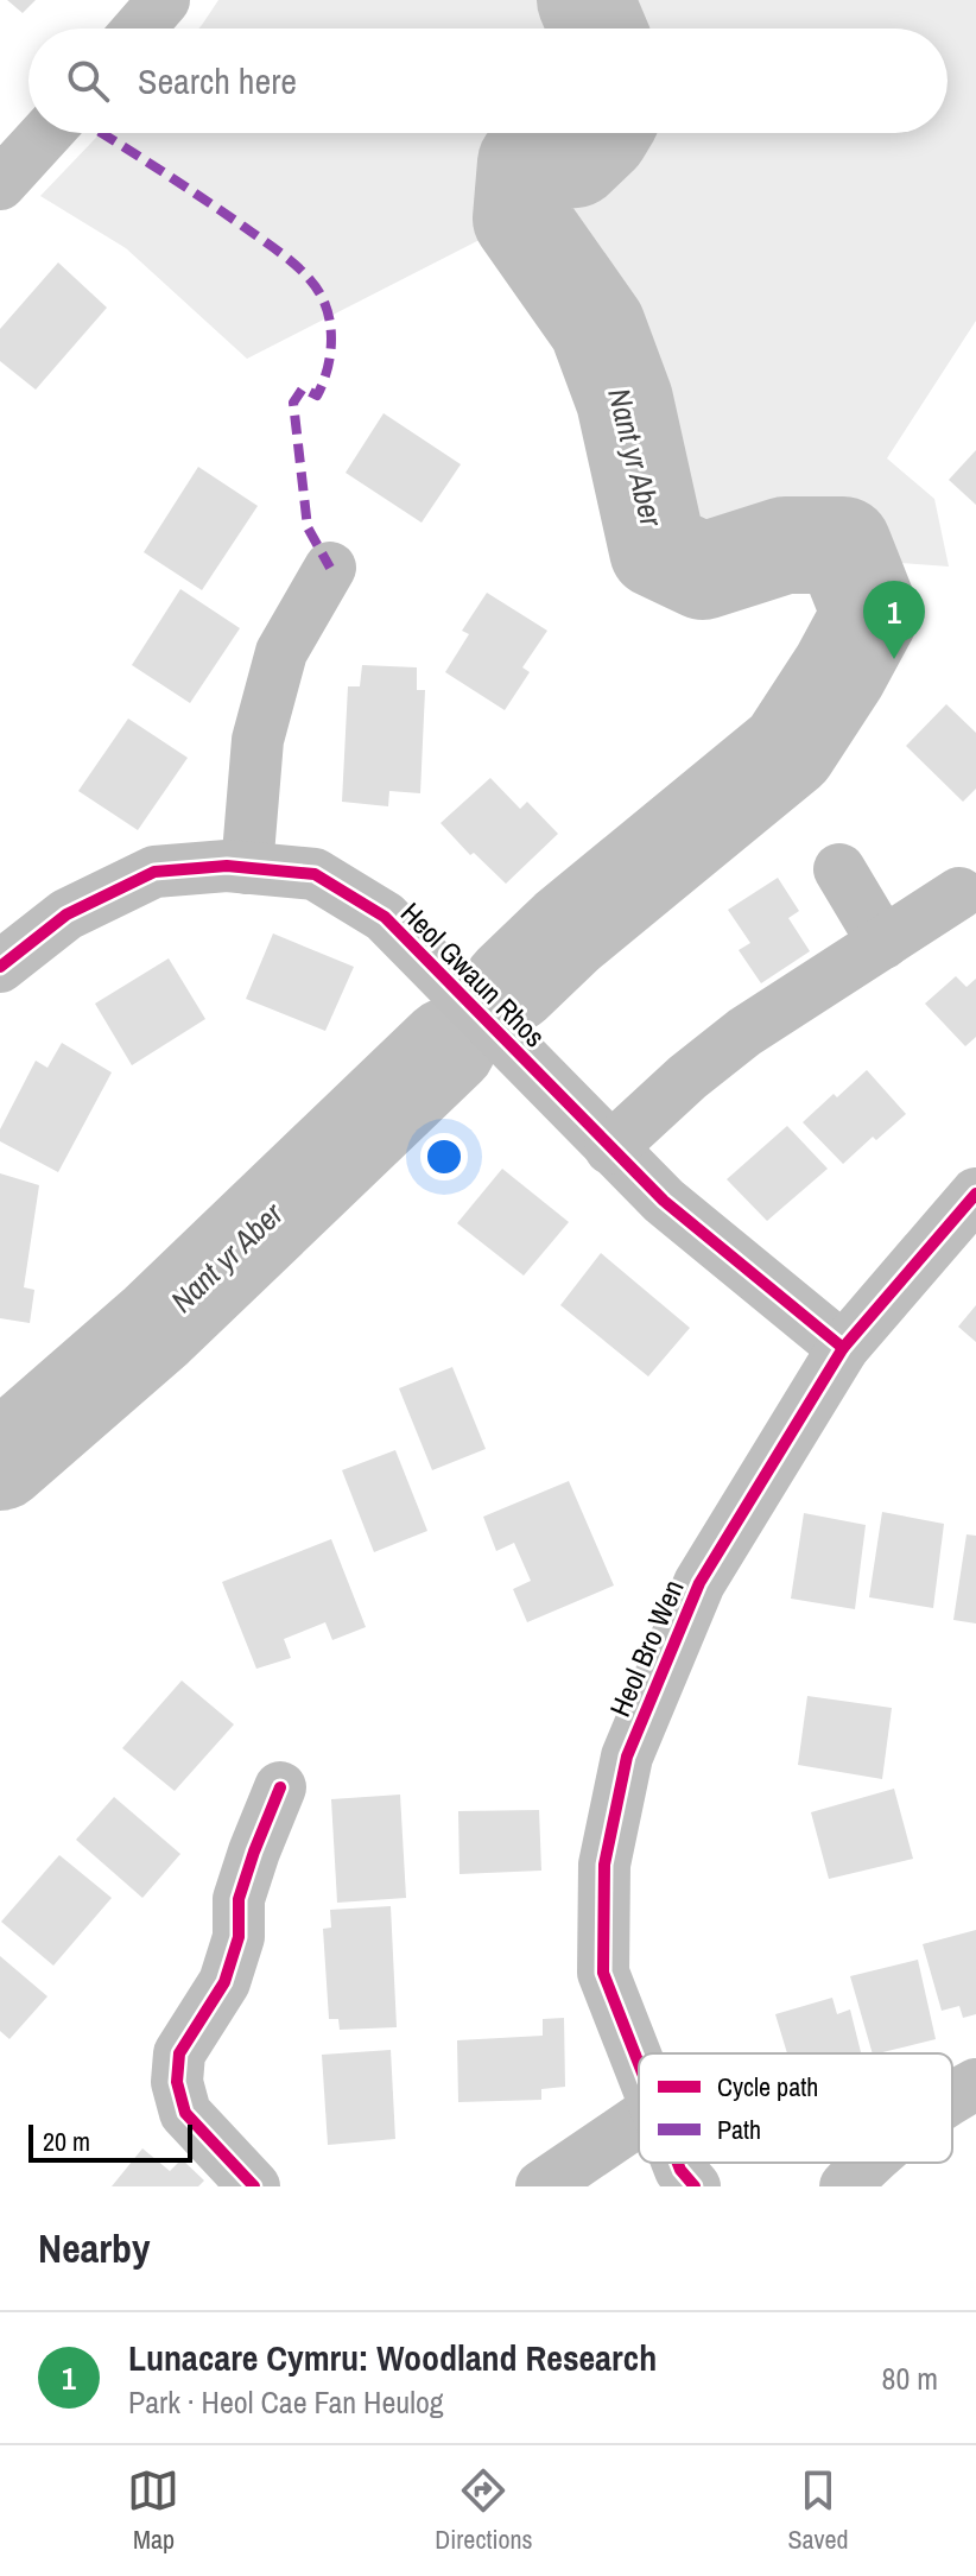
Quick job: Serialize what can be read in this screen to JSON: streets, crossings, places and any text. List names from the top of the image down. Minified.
{"streets":{"street":["Heol Gwaun Rhos","Heol Bro Wen"]},"crossings":[["Heol Gwaun Rhos","Heol Bro Wen"]],"water":["Nant yr Aber"],"legend":["Cycle path","Path"],"scale_bar":"20 m","page":{"search":"Search here","pins":"1","scale":"20 m","heading":"Nearby","list":[{"mark":"1","name":"Lunacare Cymru: Woodland Research","note":"Park · Heol Cae Fan Heulog","value":"80 m"}],"nav":["Map","Directions","Saved"]}}
